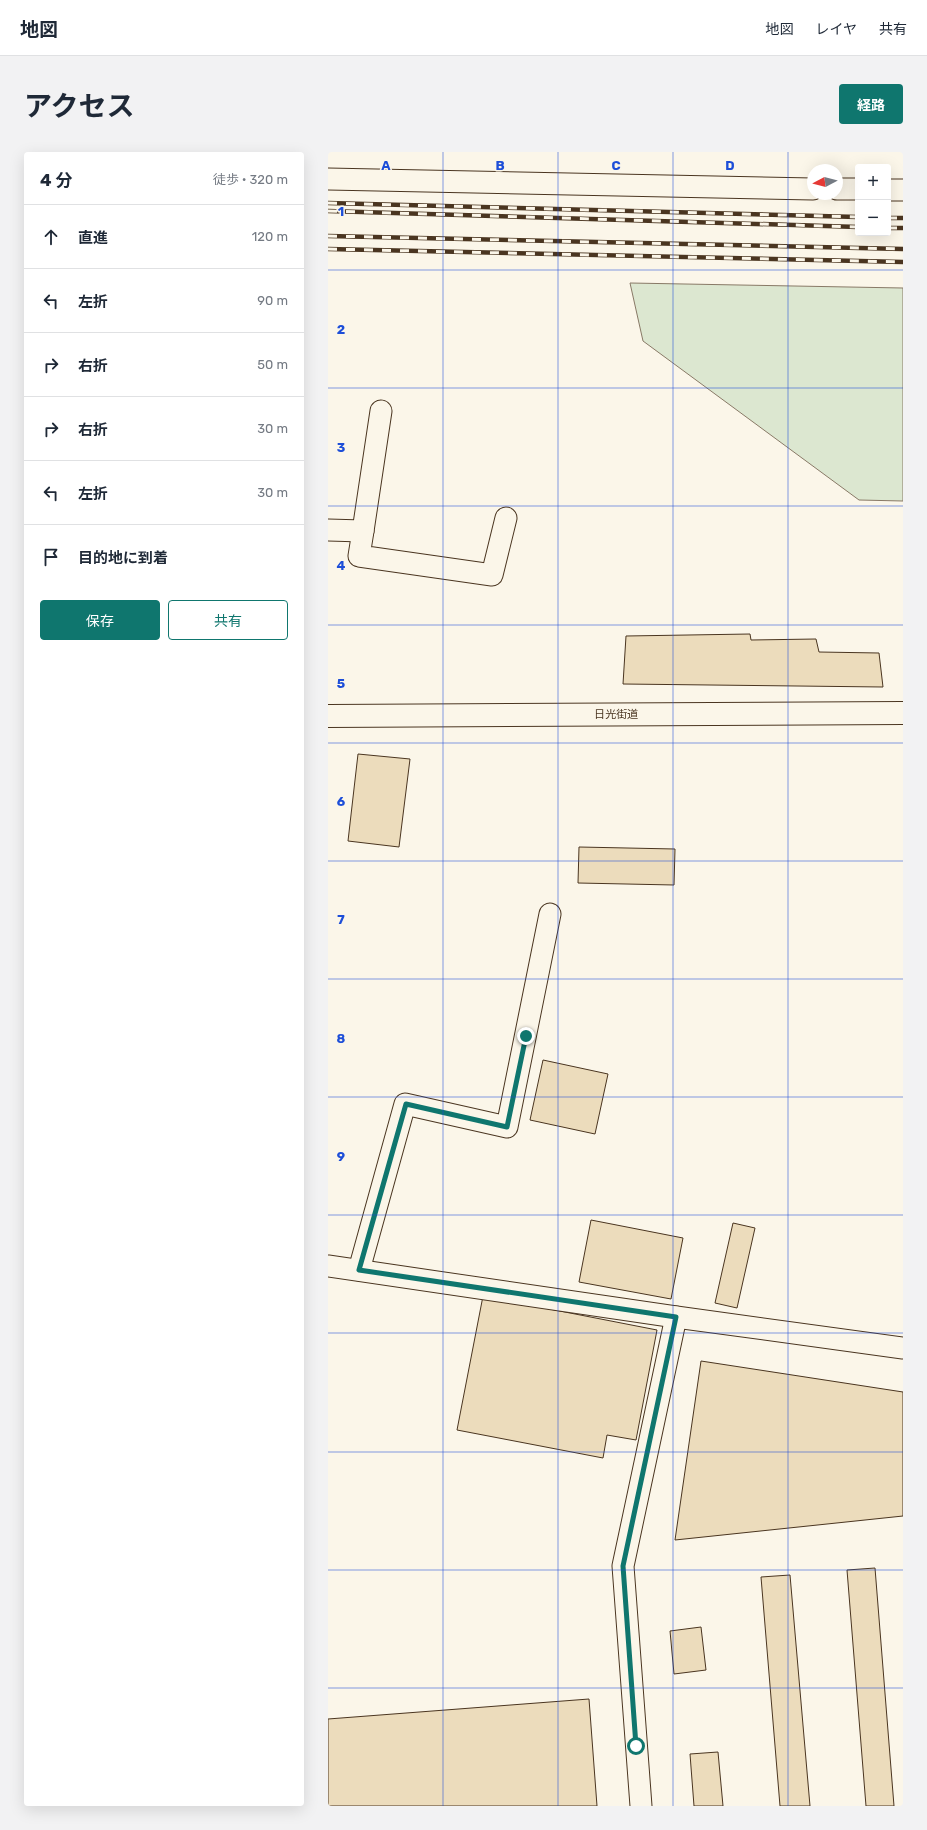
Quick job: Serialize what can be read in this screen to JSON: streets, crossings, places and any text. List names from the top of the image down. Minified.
{"streets":{"highway":["日光街道"]},"north":"left","page":{"header":"地図","nav":["地図","レイヤ","共有"],"title":"アクセス","buttons":["経路",["保存","共有"]],"heading":["4 分","徒歩 · 320 m"],"map_buttons":["+","−"],"list":[["直進","120 m"],["左折","90 m"],["右折","50 m"],["右折","30 m"],["左折","30 m"],"目的地に到着"]},"grid":{"columns":["A","B","C","D"],"rows":["1","2","3","4","5","6","7","8","9"]}}
